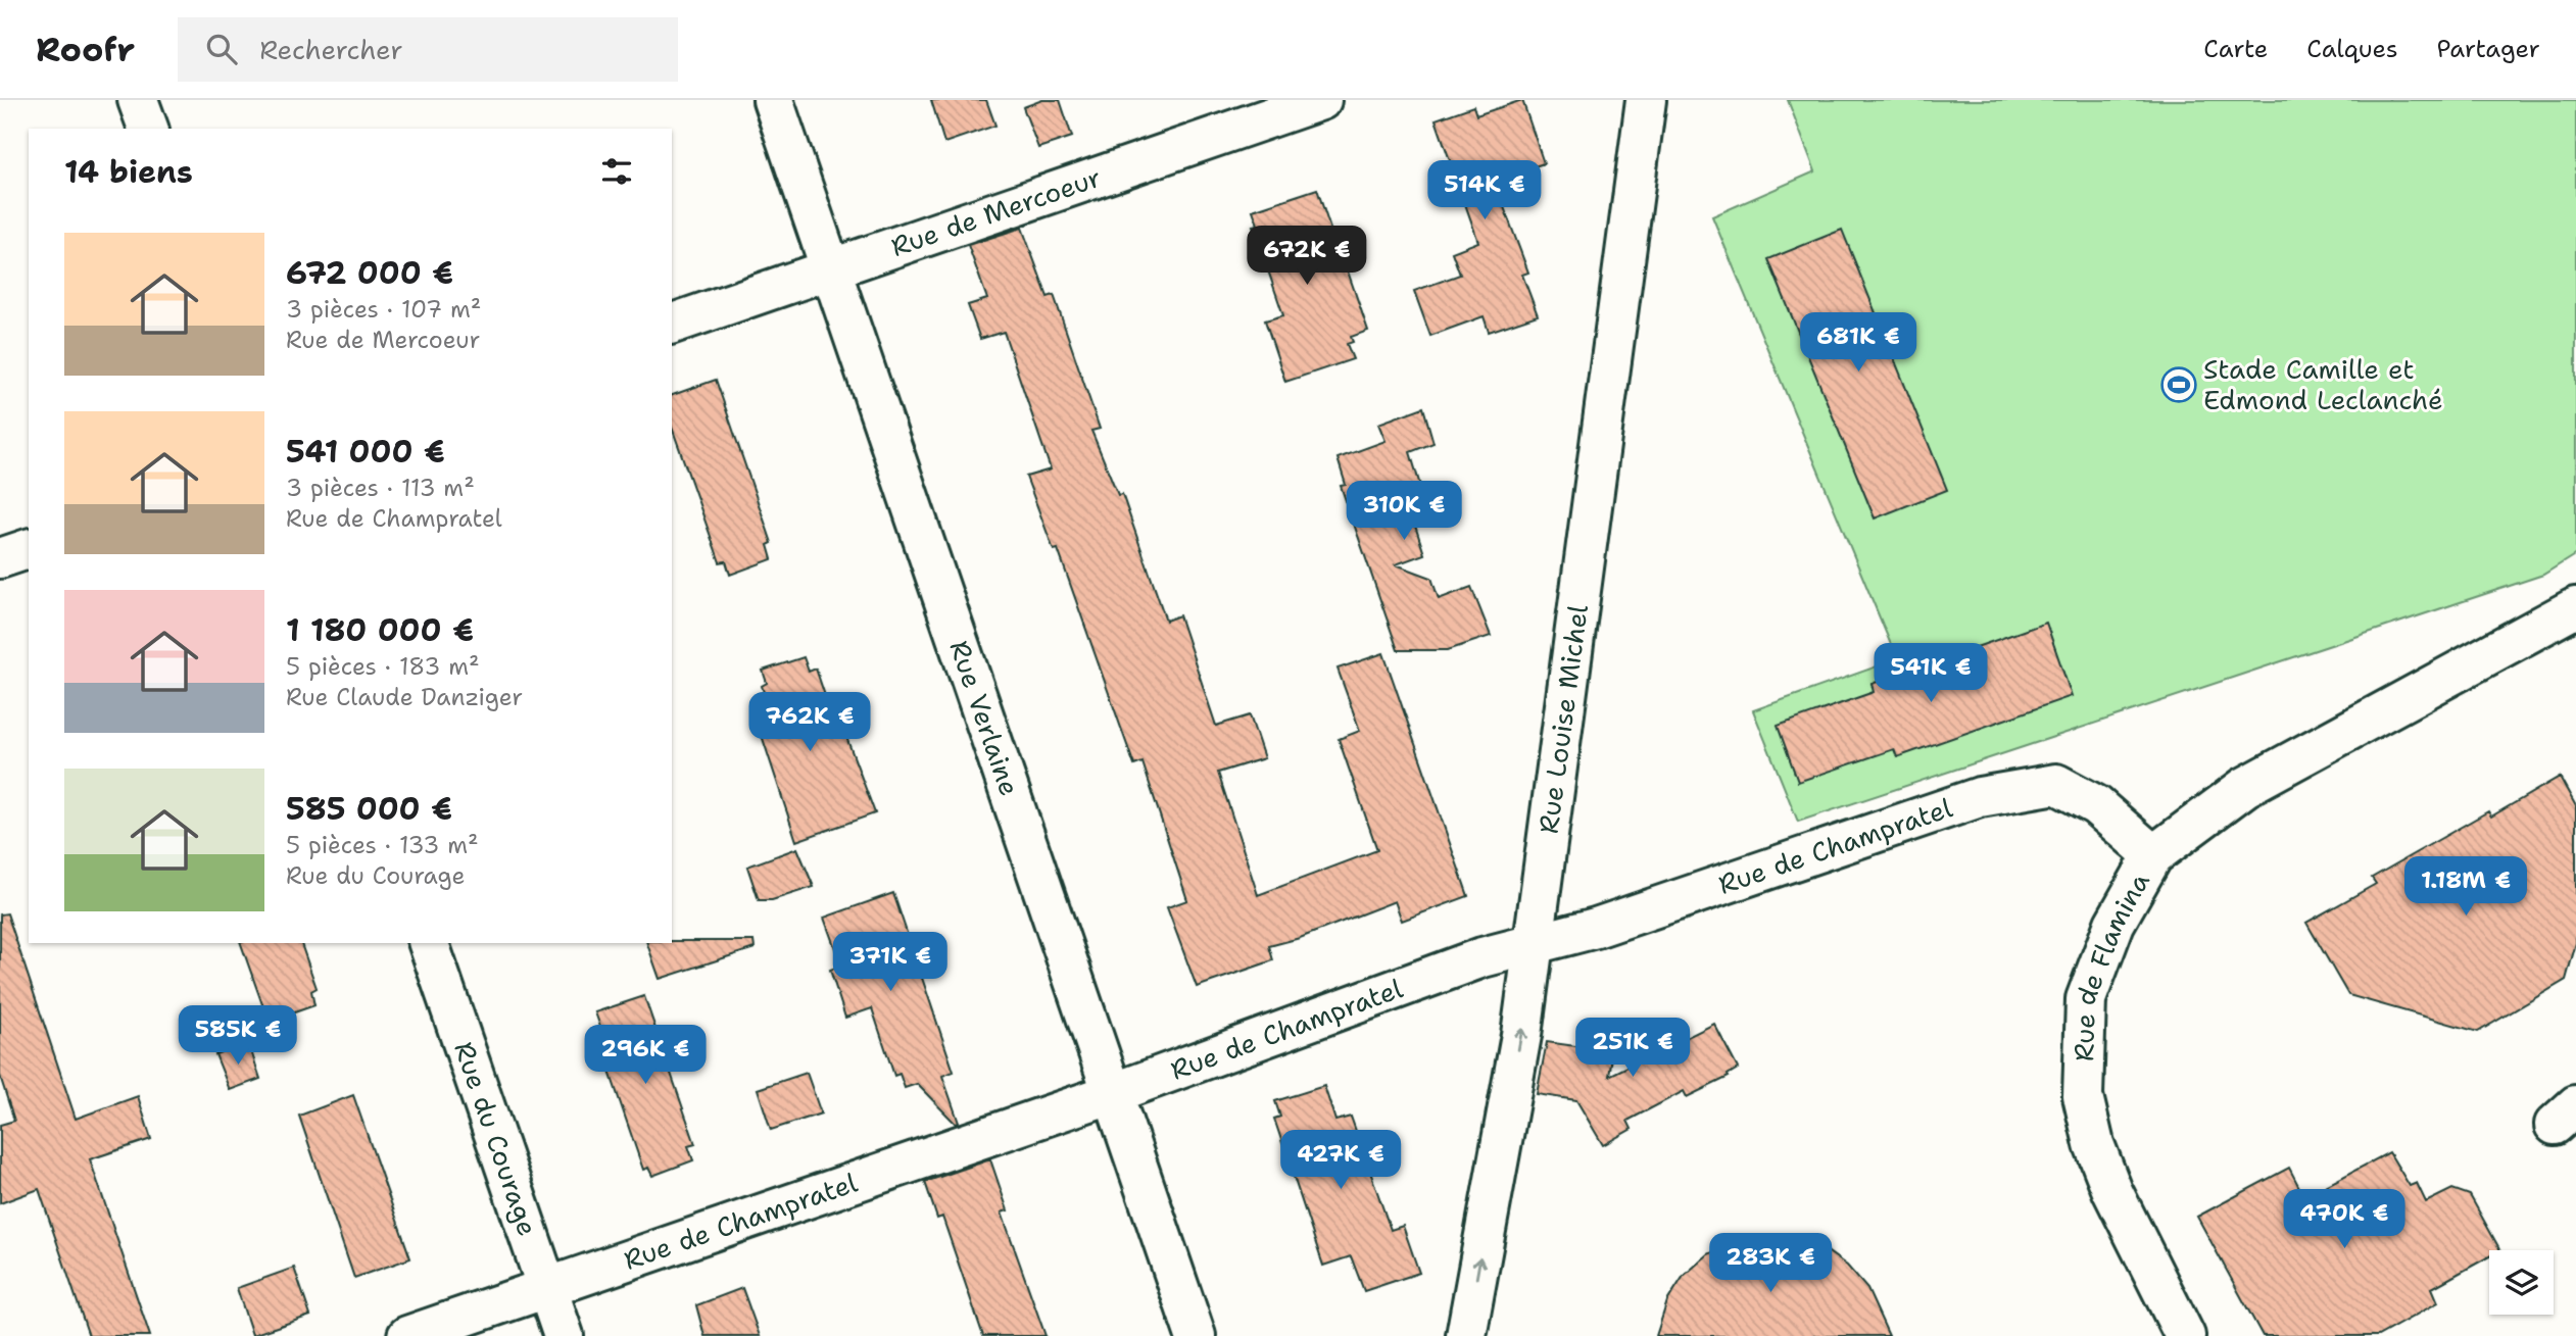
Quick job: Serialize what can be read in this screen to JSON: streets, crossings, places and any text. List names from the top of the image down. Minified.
{"streets":{"street":["Rue de Mercoeur","Rue Verlaine","Rue Louise Michel","Rue de Champratel","Rue de Flamina","Rue du Courage"]},"crossings":[["Rue de Mercoeur","Rue Verlaine"],["Rue Verlaine","Rue de Champratel"],["Rue Louise Michel","Rue de Champratel"],["Rue de Champratel","Rue de Flamina"],["Rue de Champratel","Rue du Courage"]],"places":{"sports":["Stade Camille et Edmond Leclanché"]},"page":{"header":"Roofr","search":"Rechercher","nav":["Carte","Calques","Partager"],"heading":"14 biens","price":["514K €","672K €","681K €","310K €","541K €","762K €","1.18M €","371K €","585K €","251K €","296K €","427K €","470K €","283K €"],"list":[{"name":"672 000 €","note":"3 pièces · 107 m² · Rue de Mercoeur"},{"name":"541 000 €","note":"3 pièces · 113 m² · Rue de Champratel"},{"name":"1 180 000 €","note":"5 pièces · 183 m² · Rue Claude Danziger"},{"name":"585 000 €","note":"5 pièces · 133 m² · Rue du Courage"}]}}
